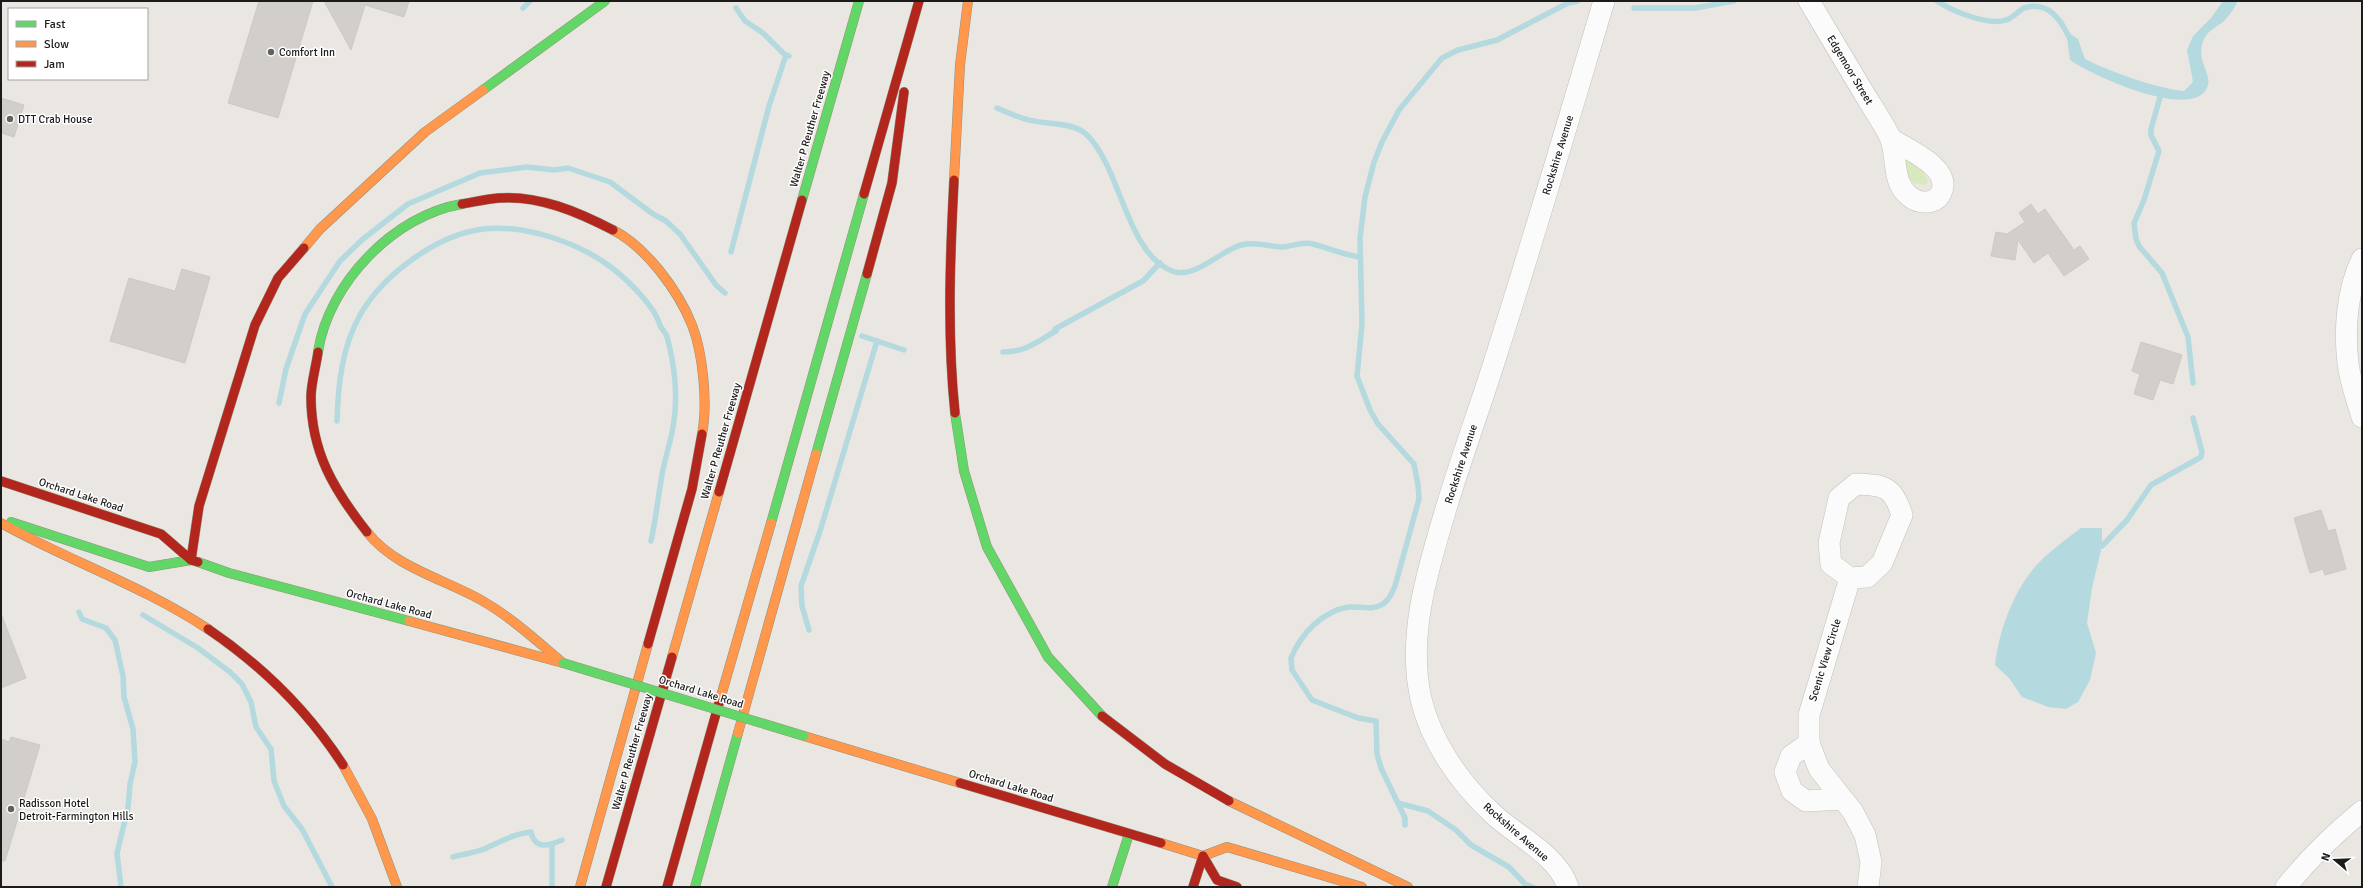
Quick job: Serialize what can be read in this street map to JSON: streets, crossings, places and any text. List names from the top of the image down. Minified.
{"streets":{"main road":["Walter P Reuther Freeway","Orchard Lake Road"],"street":["Edgemoor Street","Rockshire Avenue","Scenic View Circle"]},"places":["Comfort Inn","DTT Crab House","Radisson Hotel Detroit-Farmington Hills"],"legend":["Fast","Slow","Jam"],"north":"left"}
